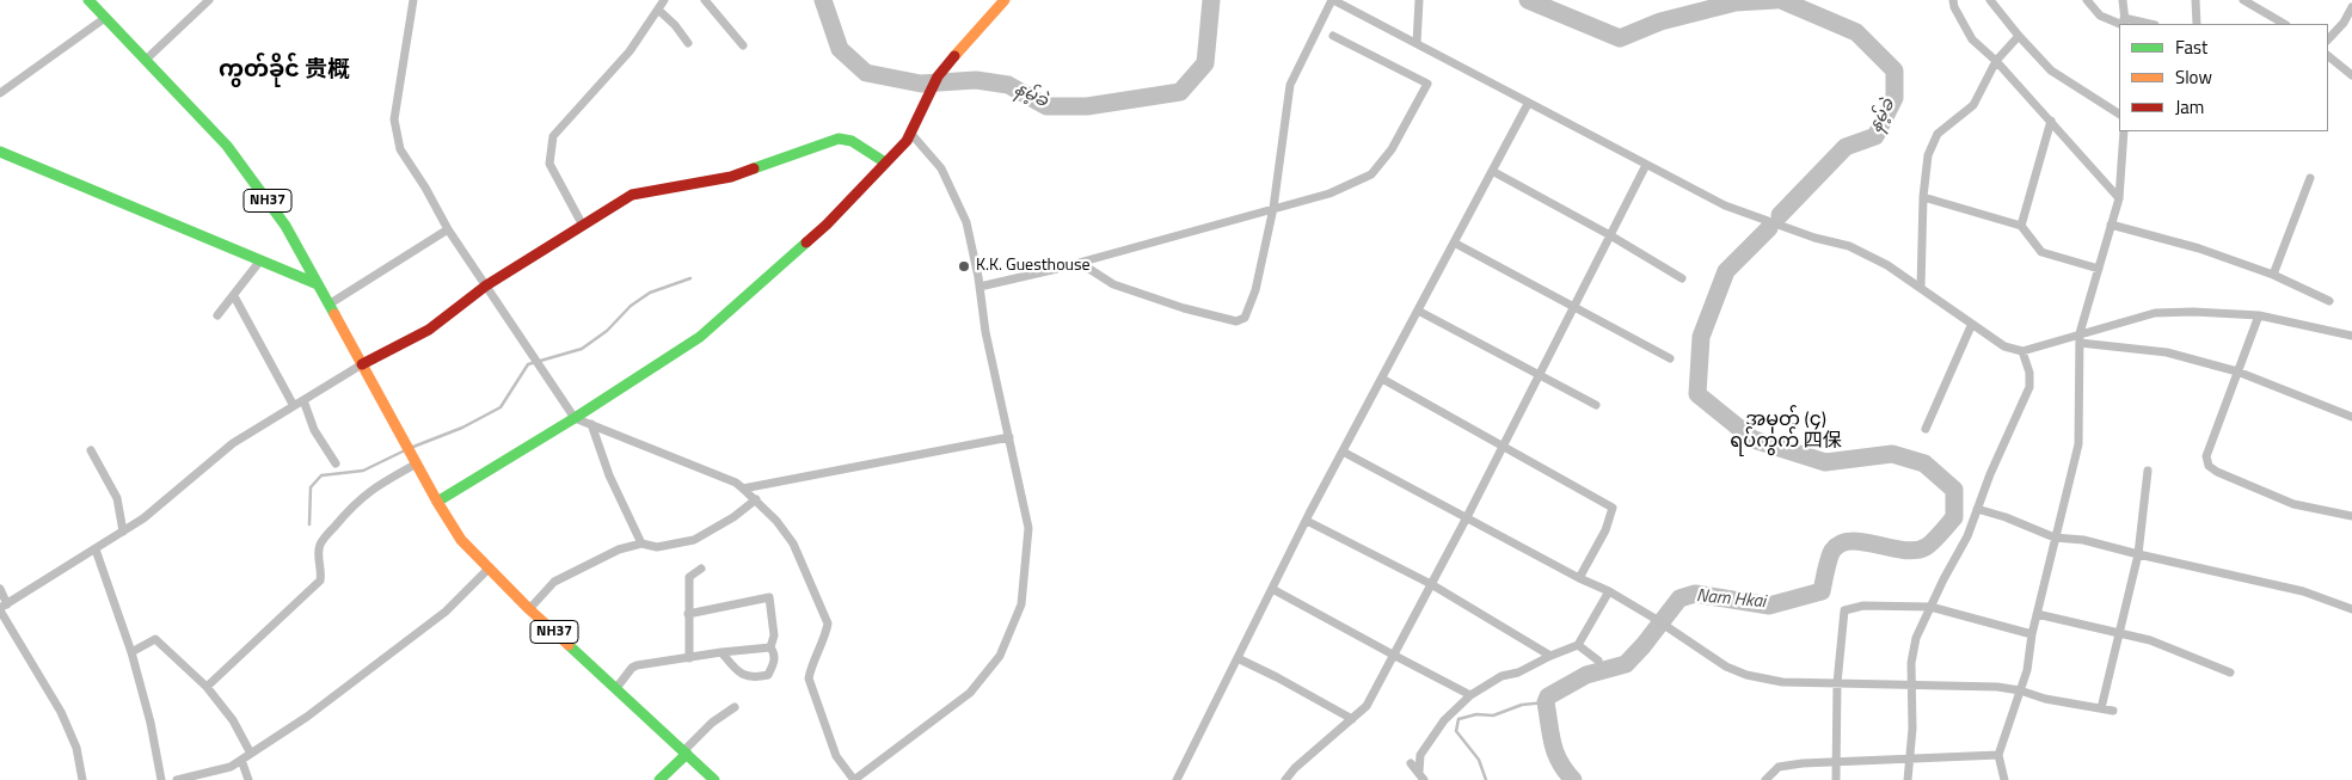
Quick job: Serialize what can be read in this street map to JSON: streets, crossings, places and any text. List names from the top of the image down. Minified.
{"streets":{"main road":["NH37"]},"districts":["ကွတ်ခိုင် 贵概","အမှတ် (၄) ရပ်ကွက် 四保"],"water":["နမ့်ခဲ","Nam Hkai"],"places":["K.K. Guesthouse"],"legend":["Fast","Slow","Jam"]}
